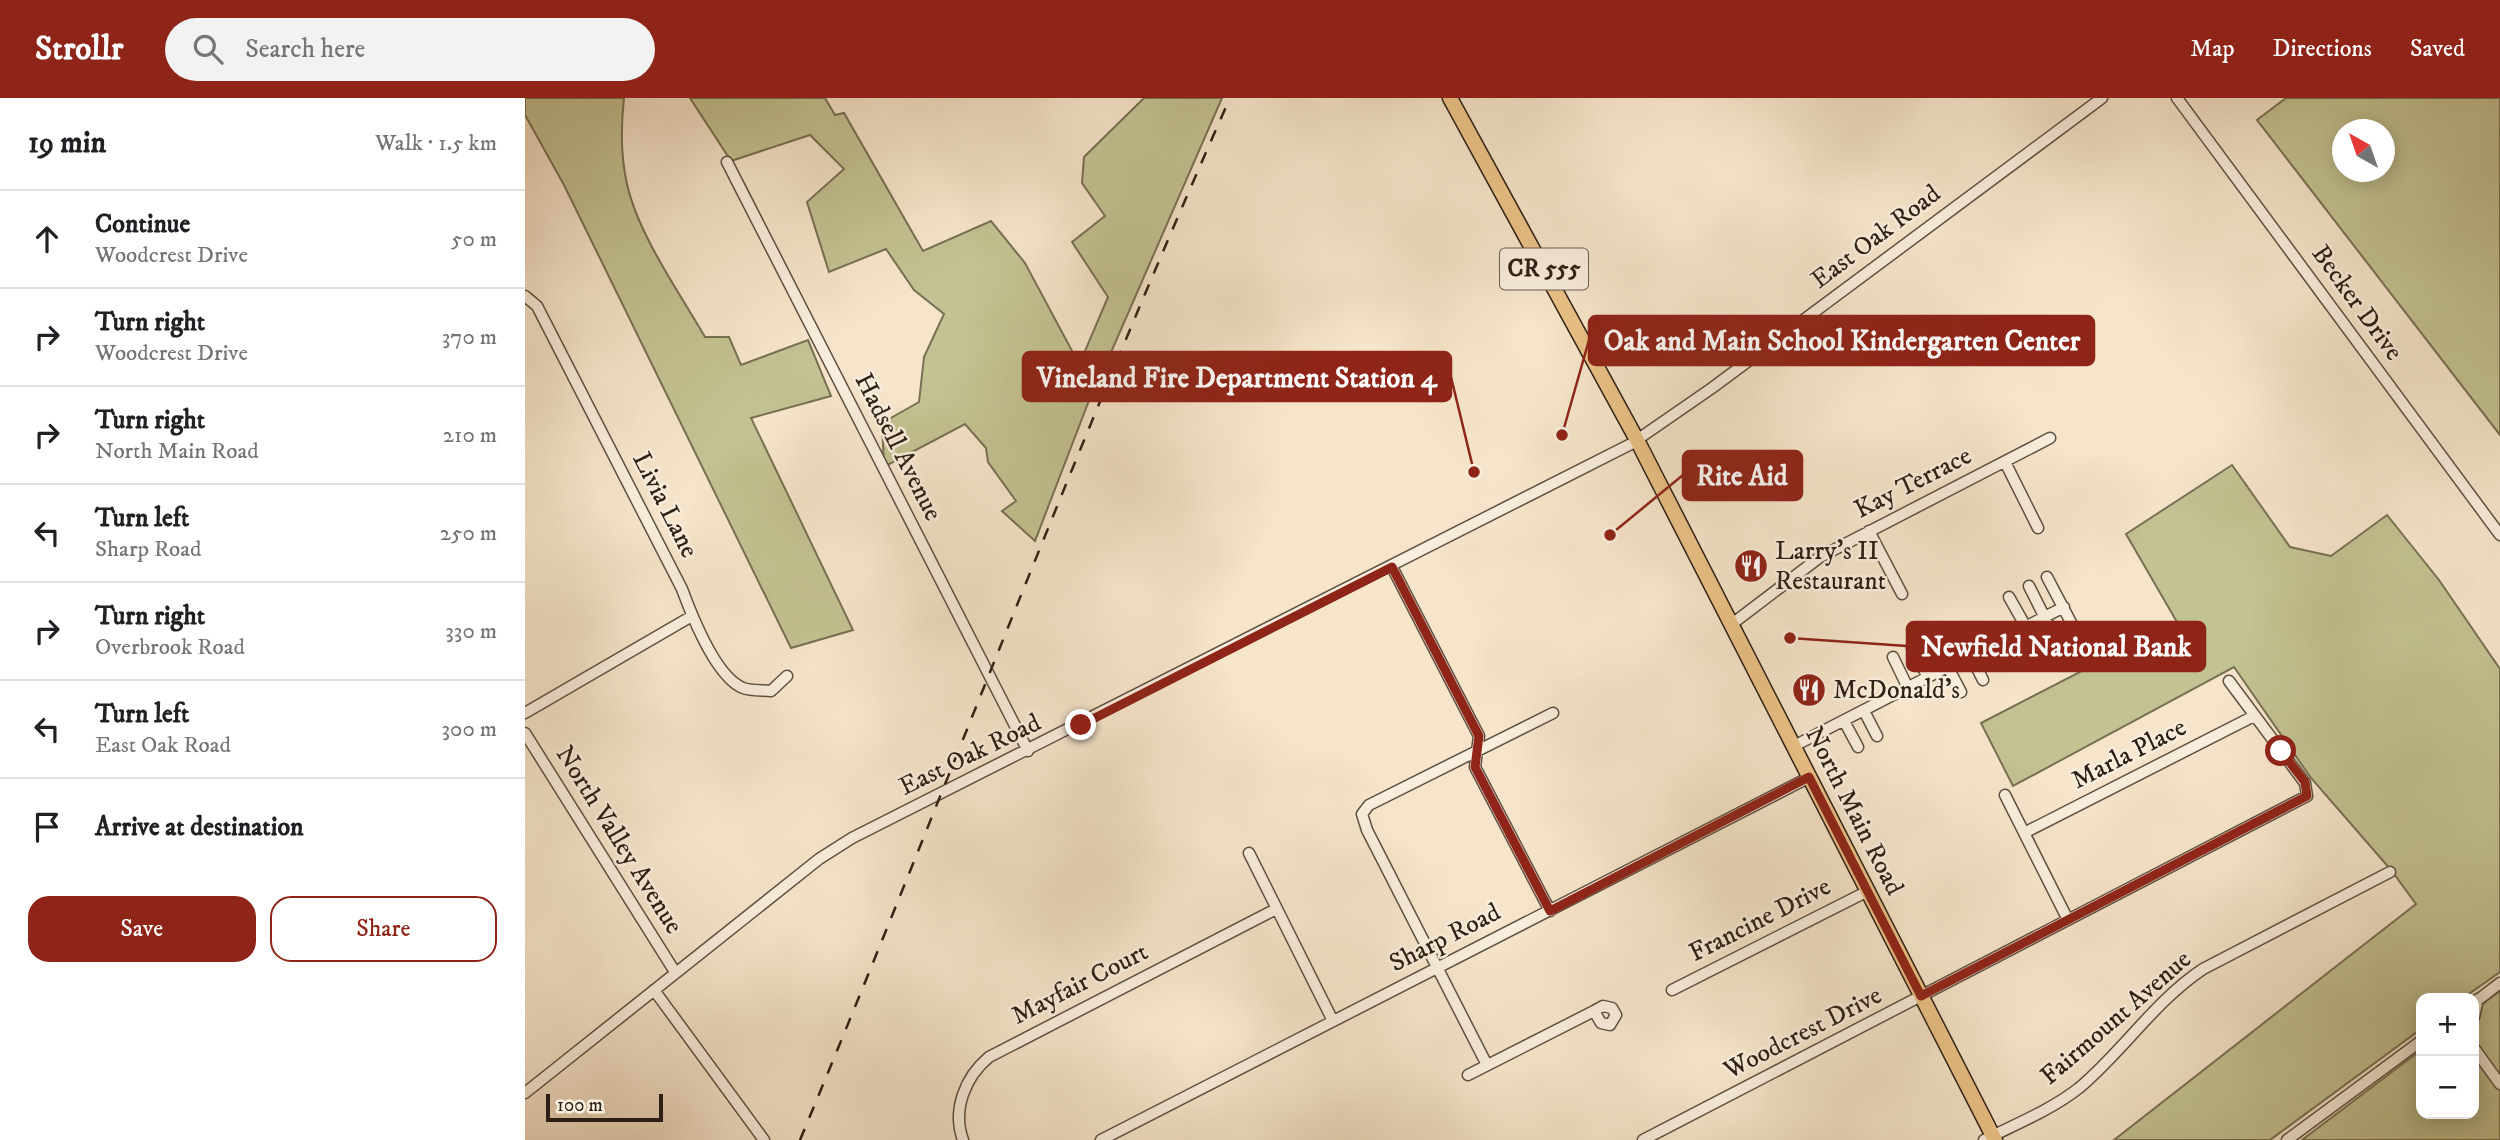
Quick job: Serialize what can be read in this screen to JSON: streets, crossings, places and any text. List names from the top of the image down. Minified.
{"streets":{"main road":["CR 555","North Main Road"],"street":["East Oak Road","Becker Drive","Hadsell Avenue","Kay Terrace","Livia Lane","Marla Place","North Valley Avenue","Francine Drive","Sharp Road","Mayfair Court","Fairmount Avenue","Woodcrest Drive"]},"crossings":[["East Oak Road","Hadsell Avenue"],["East Oak Road","North Main Road"],["East Oak Road","North Valley Avenue"],["Kay Terrace","North Main Road"],["Marla Place","Woodcrest Drive"],["North Main Road","Francine Drive"],["North Main Road","Sharp Road"],["North Main Road","Fairmount Avenue"],["North Main Road","Woodcrest Drive"]],"places":{"other":["Oak and Main School Kindergarten Center","Vineland Fire Department Station 4","Rite Aid","Newfield National Bank"],"restaurant":["Larry’s II Restaurant","McDonald's"]},"scale_bar":"100 m","north":"top left","page":{"header":"Strollr","search":"Search here","nav":["Map","Directions","Saved"],"heading":["19 min","Walk · 1.5 km"],"list":[["Continue","Woodcrest Drive","50 m"],["Turn right","Woodcrest Drive","370 m"],["Turn right","North Main Road","210 m"],["Turn left","Sharp Road","250 m"],["Turn right","Overbrook Road","330 m"],["Turn left","East Oak Road","300 m"],"Arrive at destination"],"buttons":["Save","Share"],"map_buttons":["+","−"],"scale":"100 m"}}
